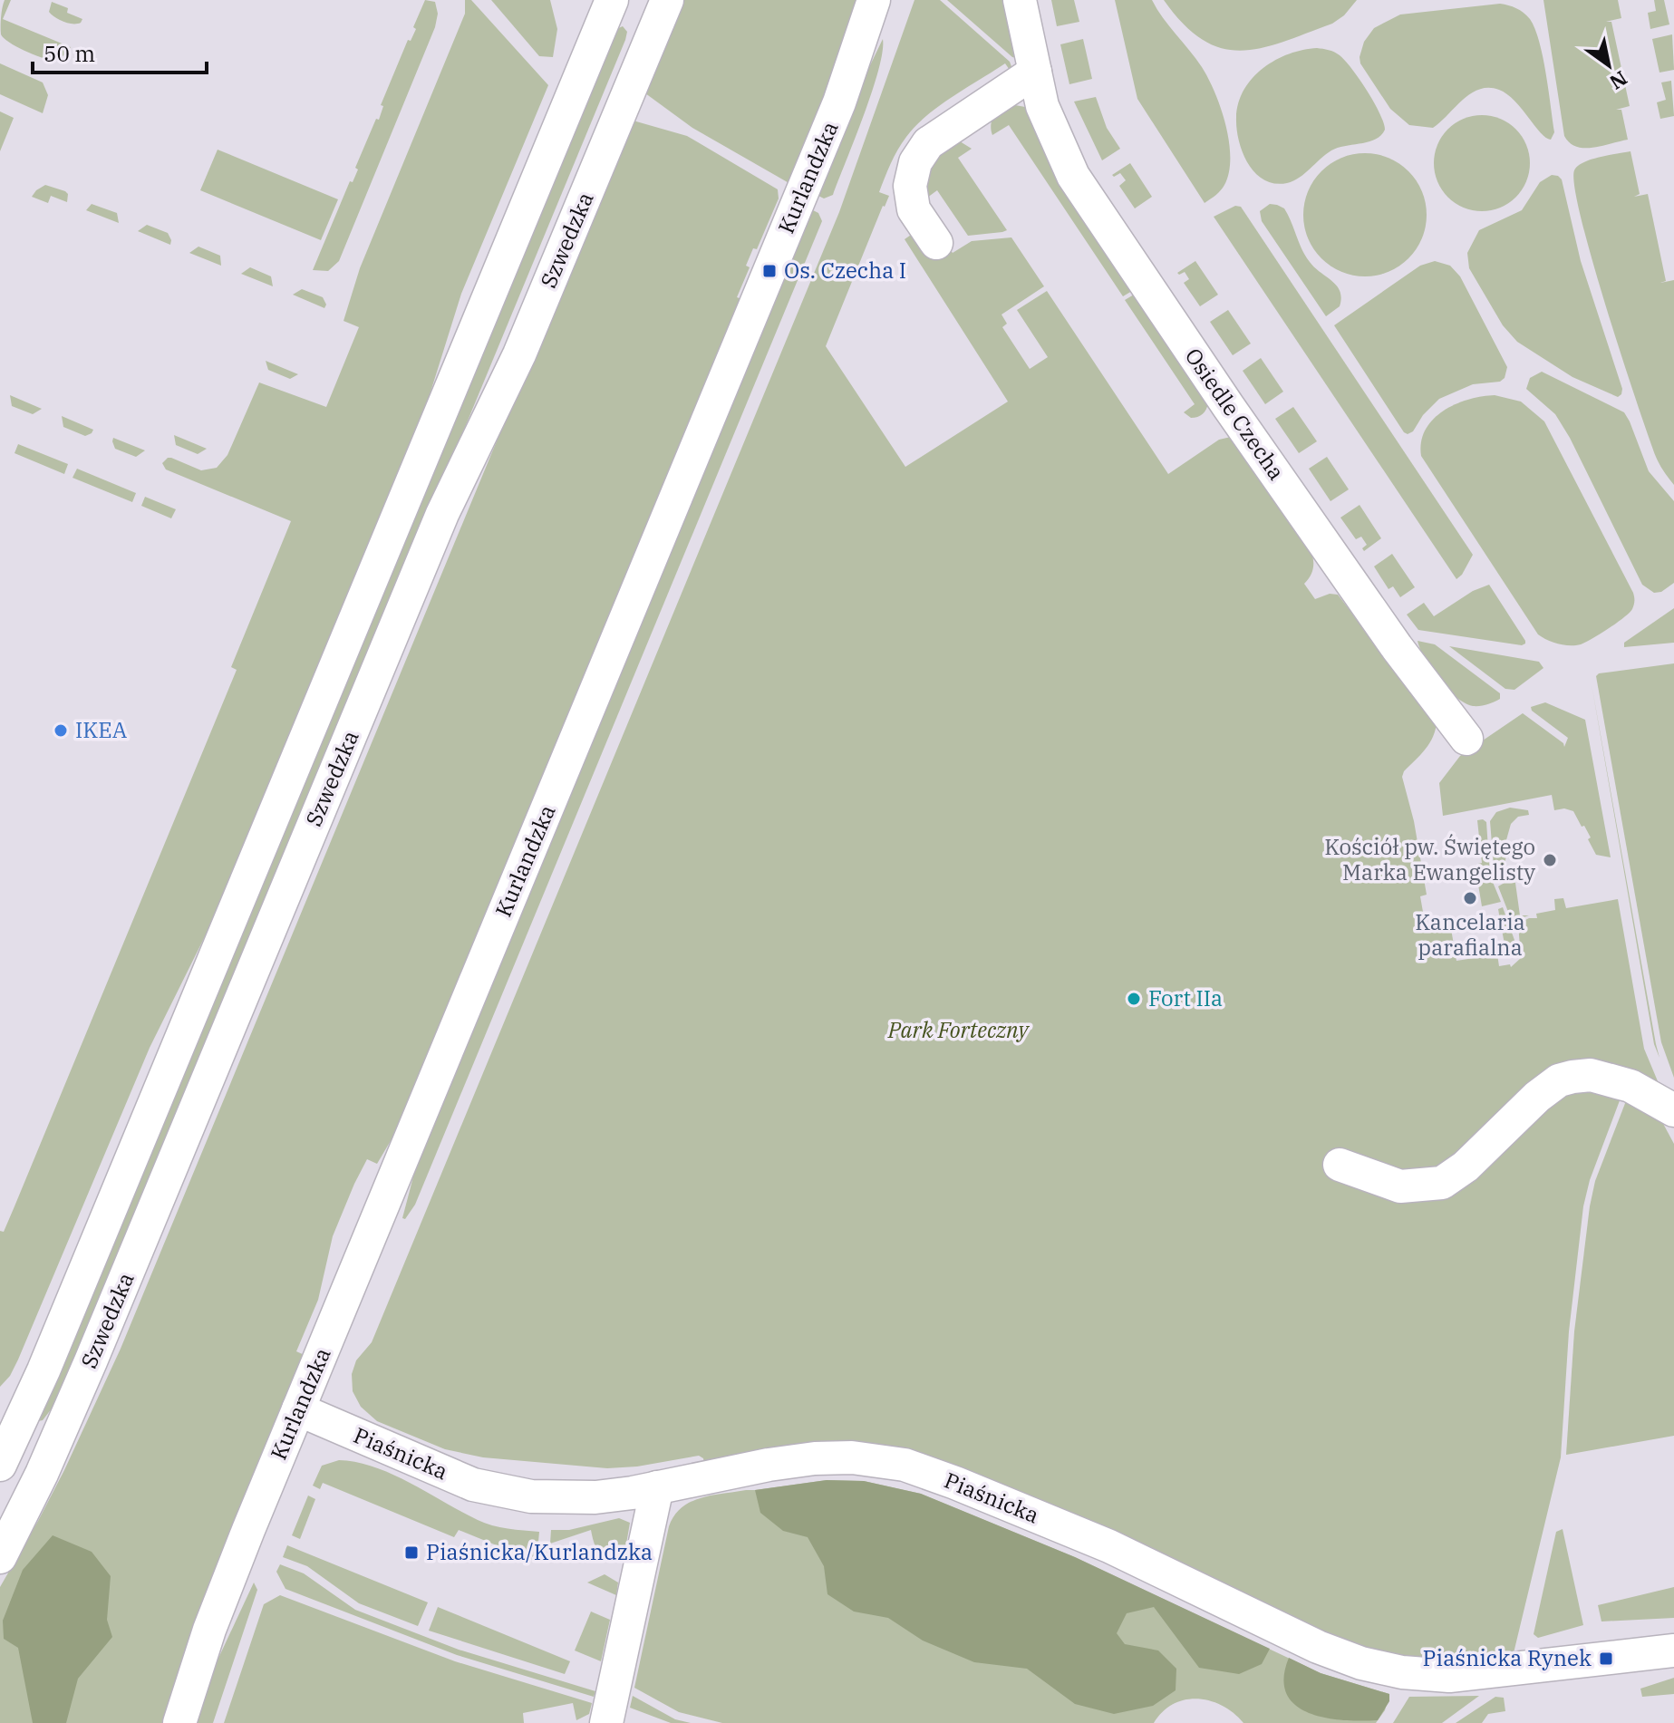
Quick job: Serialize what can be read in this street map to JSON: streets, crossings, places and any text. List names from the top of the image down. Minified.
{"streets":{"street":["Kurlandzka","Szwedzka","Osiedle Czecha","Piaśnicka"]},"crossings":[["Kurlandzka","Piaśnicka"]],"parks":["Park Forteczny"],"places":{"transit":["Os. Czecha I","Piaśnicka/Kurlandzka","Piaśnicka Rynek"],"other":["IKEA","Kościół pw. Świętego Marka Ewangelisty","Kancelaria parafialna","Fort IIa"]},"scale_bar":"50 m","north":"bottom right"}
